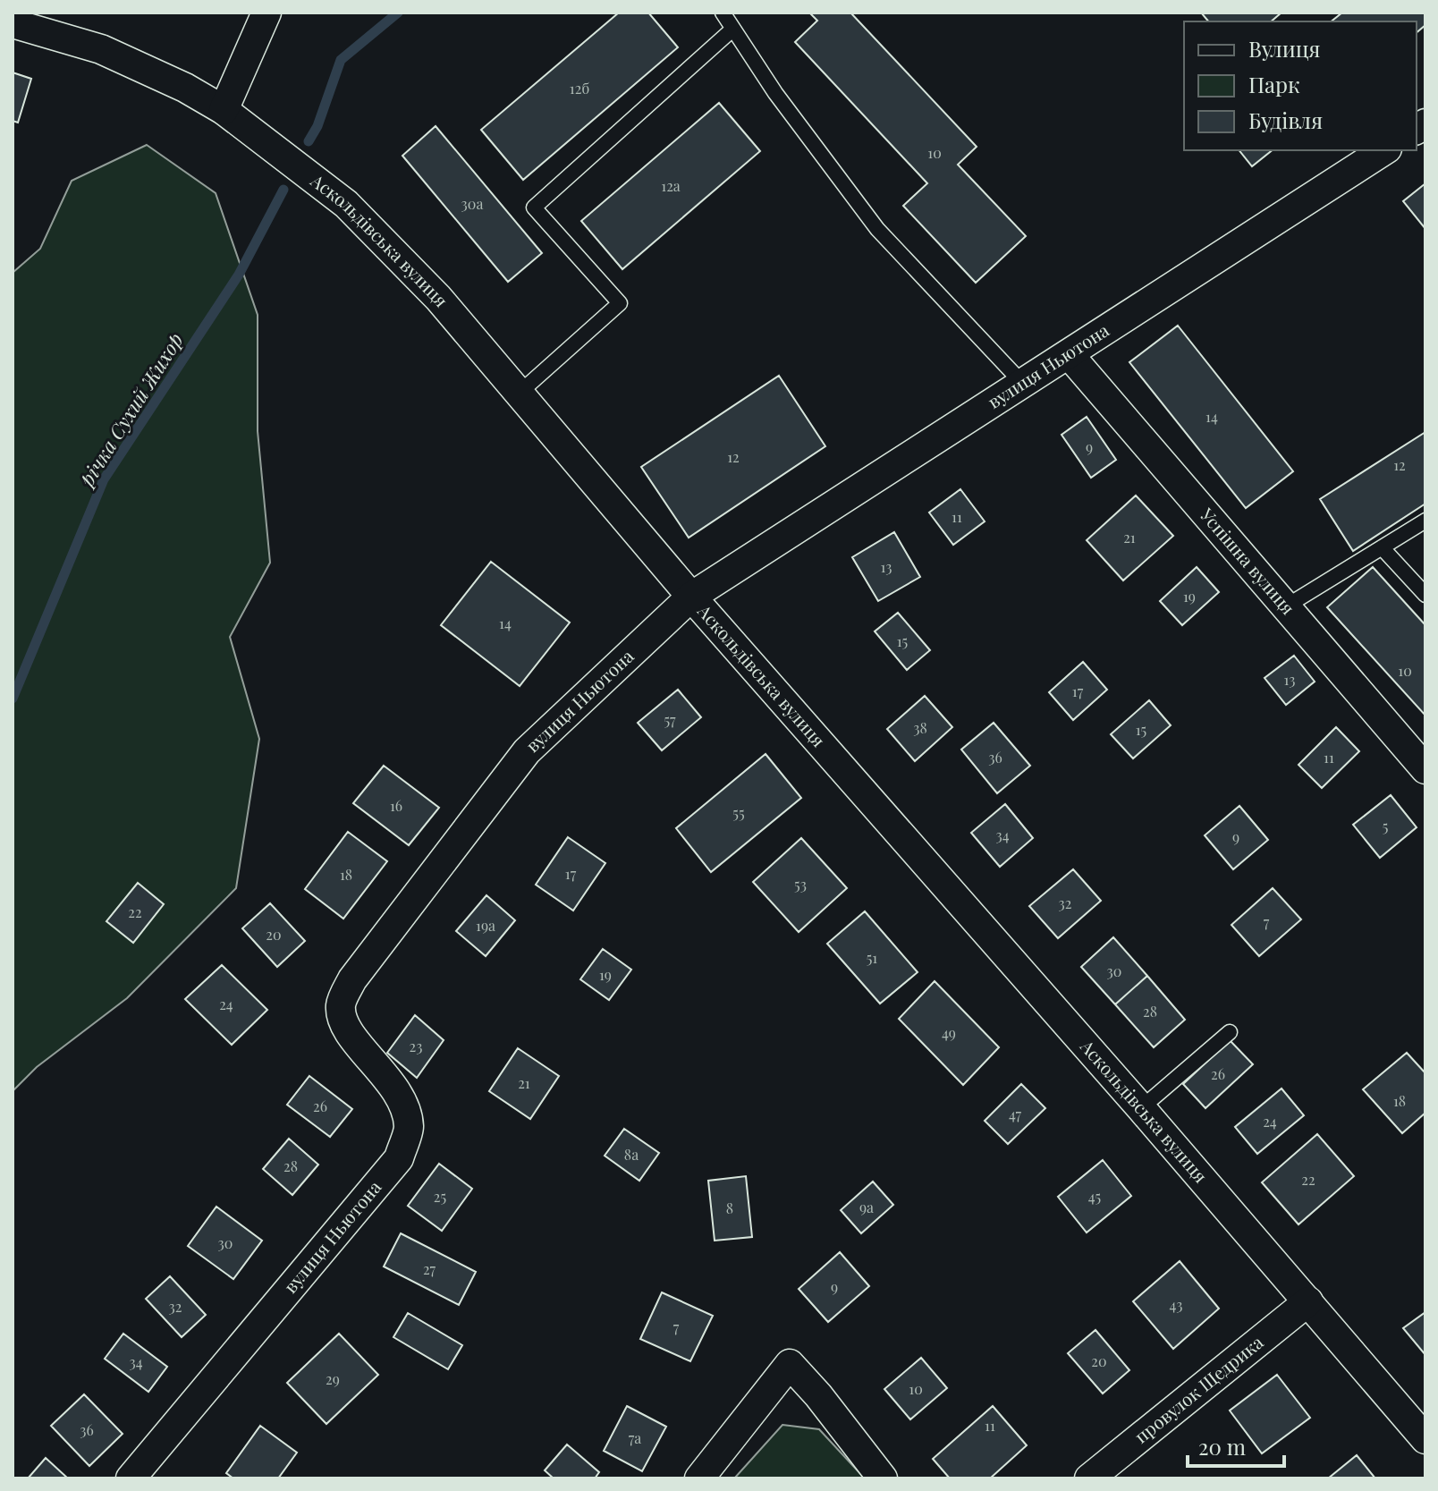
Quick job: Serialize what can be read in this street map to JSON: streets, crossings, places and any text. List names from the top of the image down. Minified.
{"streets":{"street":["Аскольдівська вулиця","вулиця Ньютона","Успішна вулиця","провулок Щедрика"]},"crossings":[["Аскольдівська вулиця","вулиця Ньютона"],["Аскольдівська вулиця","провулок Щедрика"],["вулиця Ньютона","Успішна вулиця"]],"water":["річка Сухий Жихор"],"house_numbers":["12б","10","12а","30а","14","9","12","12","11","21","13","19","14","15","10","13","17","57","38","15","36","11","16","55","5","34","9","17","18","53","32","22","7","19а","20","51","30","19","24","28","49","23","26","21","18","26","47","24","8а","28","22","25","45","9а","8","30","27","9","43","32","7","20","34","29","10","11","36","7а"],"legend":["Вулиця","Парк","Будівля"],"scale_bar":"20 m"}
